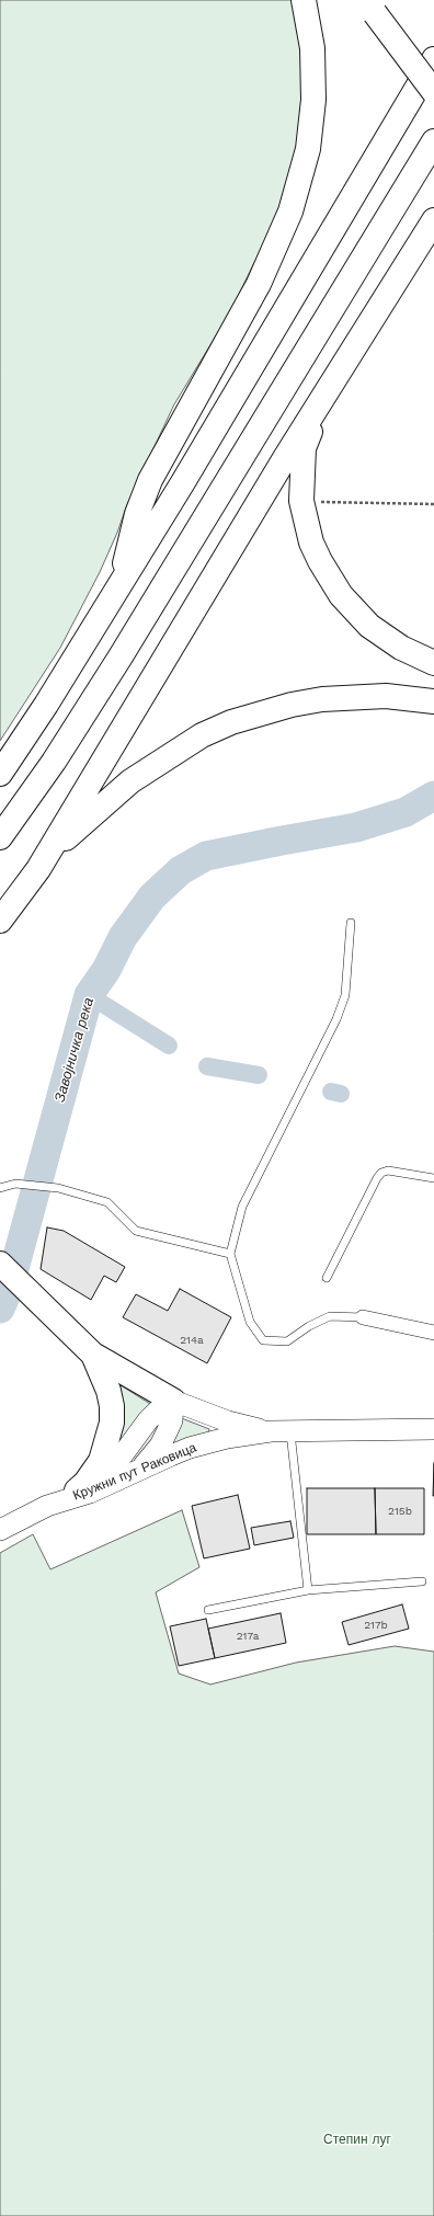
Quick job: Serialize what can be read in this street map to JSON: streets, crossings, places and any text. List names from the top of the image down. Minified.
{"streets":{"main road":["Кружни пут Раковица"]},"water":["Завојничка река"],"parks":["Степин луг"],"house_numbers":["214a","215b","217b","217a"]}
